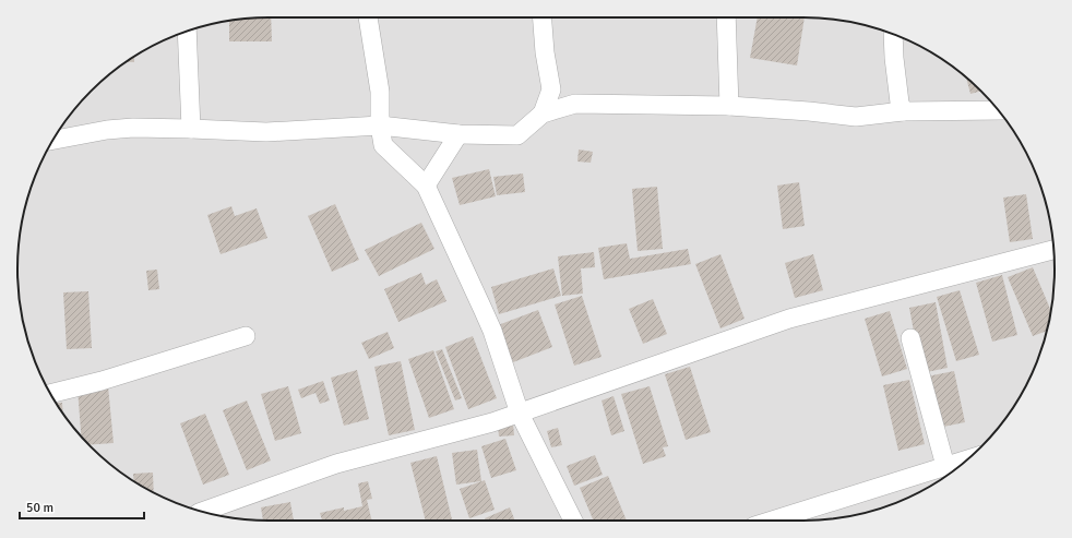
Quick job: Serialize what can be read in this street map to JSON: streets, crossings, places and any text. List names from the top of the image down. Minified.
{"scale_bar":"50 m"}
